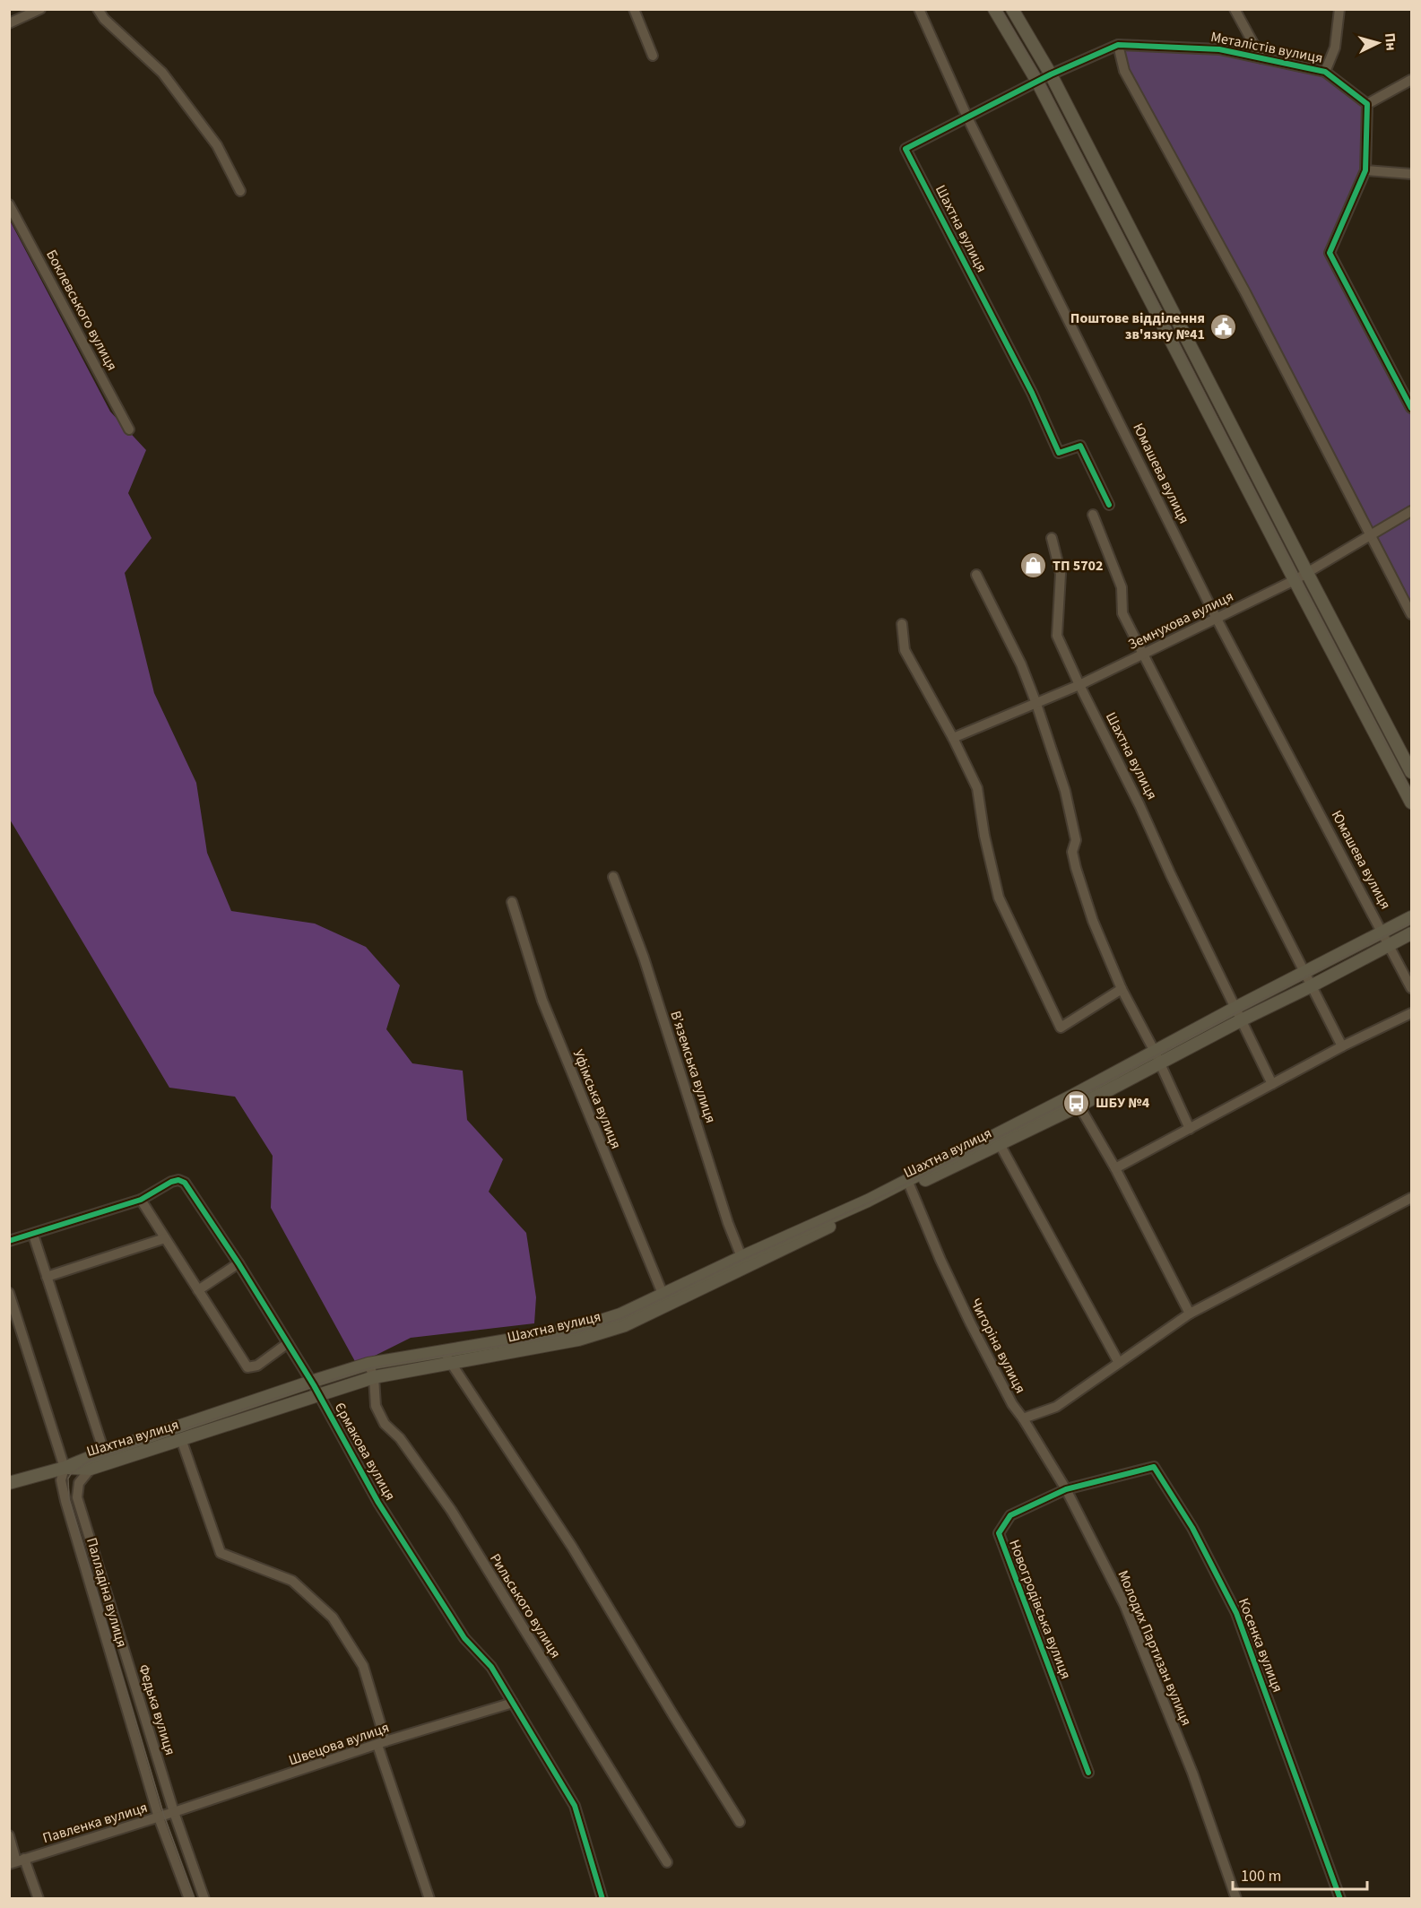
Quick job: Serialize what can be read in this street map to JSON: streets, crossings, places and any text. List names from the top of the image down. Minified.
{"streets":{"main road":["Шахтна вулиця"],"street":["Металістів вулиця","Боклевського вулиця","Юмашева вулиця","Земнухова вулиця","В’яземська вулиця","Уфімська вулиця","Чигоріна вулиця","Єрмакова вулиця","Палладіна вулиця","Рильського вулиця","Новогродівська вулиця","Косенка вулиця","Молодих Партизан вулиця","Федька вулиця","Швецова вулиця","Павленка вулиця"]},"crossings":[["Металістів вулиця","Шахтна вулиця"],["Шахтна вулиця","Юмашева вулиця"],["Шахтна вулиця","Земнухова вулиця"],["Шахтна вулиця","В’яземська вулиця"],["Шахтна вулиця","Уфімська вулиця"],["Шахтна вулиця","Чигоріна вулиця"],["Шахтна вулиця","Єрмакова вулиця"],["Шахтна вулиця","Палладіна вулиця"],["Шахтна вулиця","Рильського вулиця"],["Юмашева вулиця","Земнухова вулиця"],["Чигоріна вулиця","Молодих Партизан вулиця"],["Єрмакова вулиця","Швецова вулиця"],["Палладіна вулиця","Павленка вулиця"],["Новогродівська вулиця","Косенка вулиця"],["Новогродівська вулиця","Молодих Партизан вулиця"],["Косенка вулиця","Молодих Партизан вулиця"],["Федька вулиця","Швецова вулиця"],["Федька вулиця","Павленка вулиця"],["Швецова вулиця","Павленка вулиця"]],"places":{"public building":["Поштове відділення зв'язку №41"],"shop":["ТП 5702"],"bus stop":["ШБУ №4"]},"scale_bar":"100 m","north":"right"}
